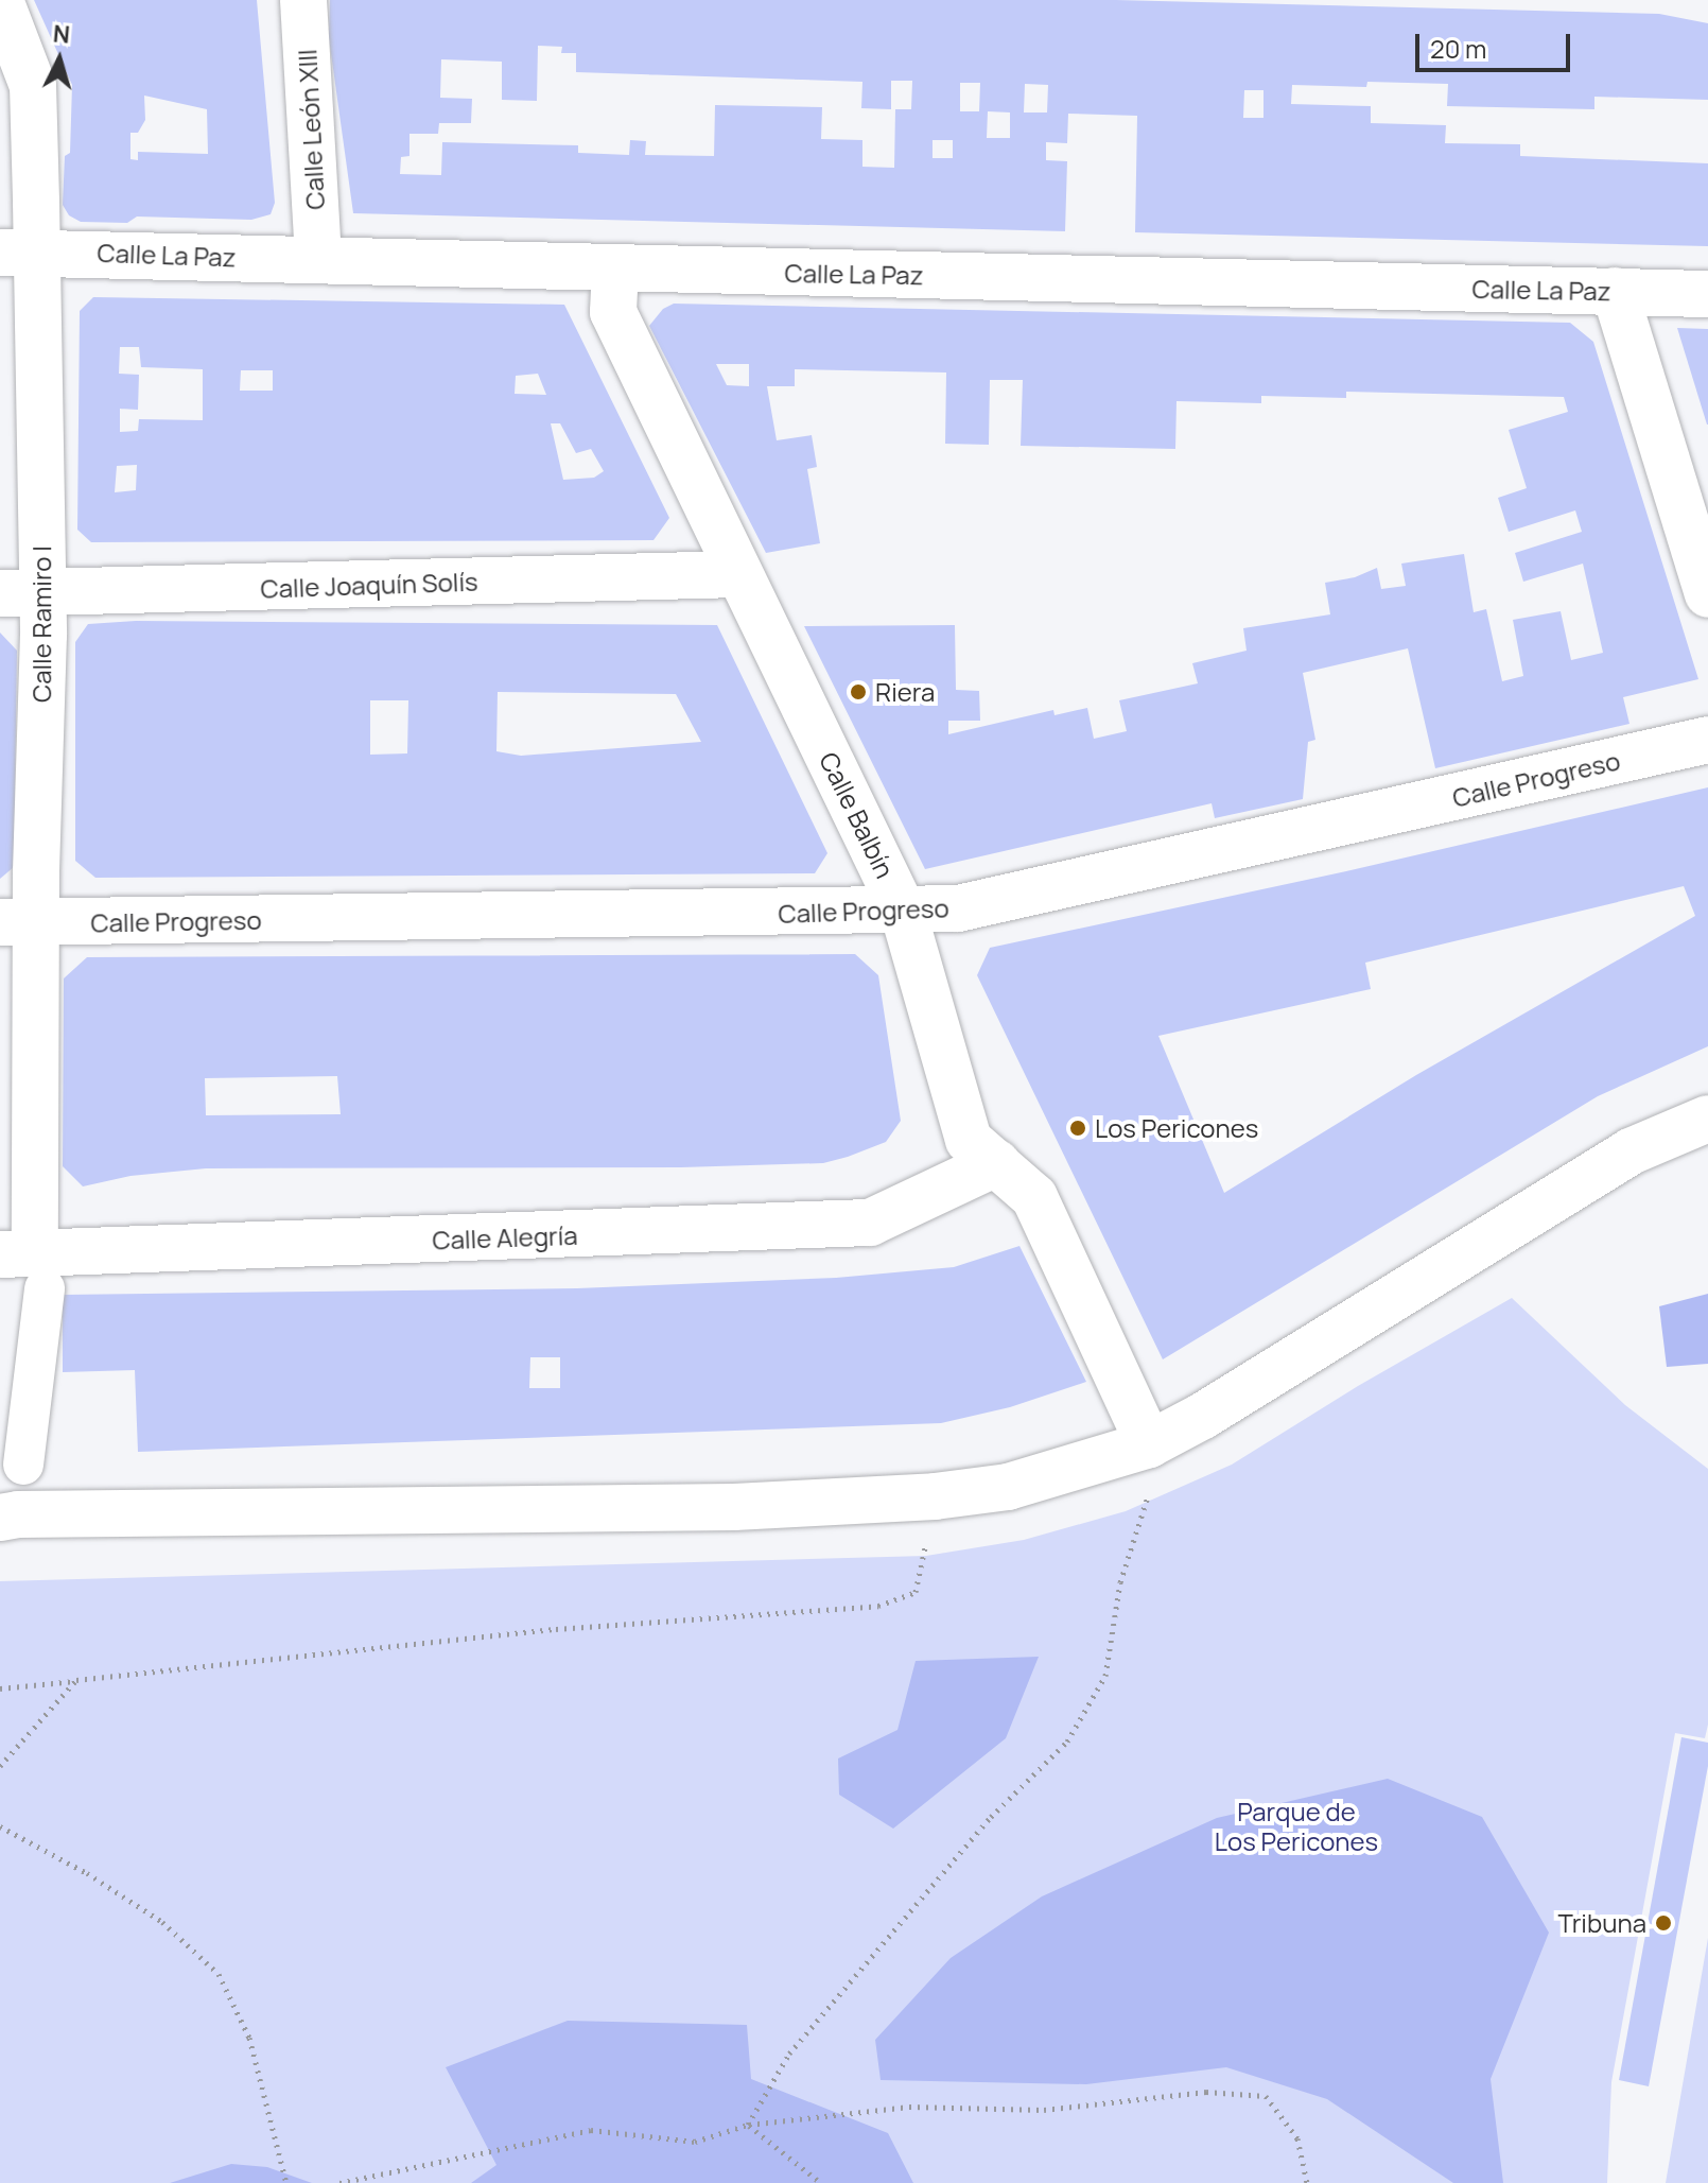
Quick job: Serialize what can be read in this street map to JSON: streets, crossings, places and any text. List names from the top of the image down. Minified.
{"streets":{"street":["Calle León XIII","Calle La Paz","Calle Joaquín Solís","Calle Ramiro I","Calle Progreso","Calle Balbín","Calle Alegría"]},"crossings":[["Calle León XIII","Calle La Paz"],["Calle La Paz","Calle Ramiro I"],["Calle La Paz","Calle Balbín"],["Calle Joaquín Solís","Calle Ramiro I"],["Calle Joaquín Solís","Calle Balbín"],["Calle Ramiro I","Calle Progreso"],["Calle Ramiro I","Calle Alegría"],["Calle Progreso","Calle Balbín"],["Calle Balbín","Calle Alegría"]],"parks":["Parque de Los Pericones"],"places":["Riera","Los Pericones","Tribuna"],"scale_bar":"20 m","north":"top"}
